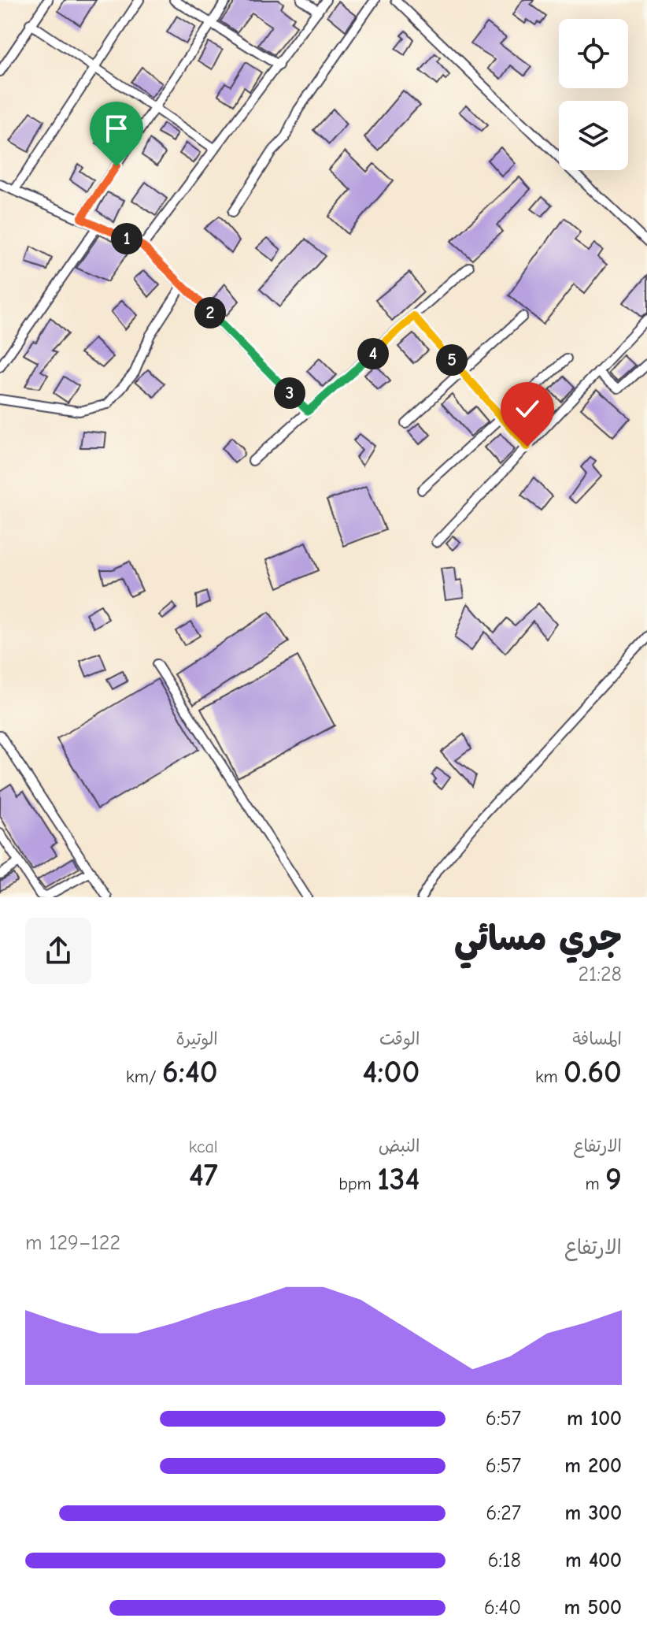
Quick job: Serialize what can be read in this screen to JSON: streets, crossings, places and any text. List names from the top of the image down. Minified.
{"page":{"pins":["1","2","4","5","3"],"heading":["جري مسائي","21:28"],"stats":[["المسافة","0.60 km"],["الوقت","4:00"],["الوتيرة","6:40 /km"],["الارتفاع","9 m"],["النبض","134 bpm"],["kcal","47"]],"chart":["الارتفاع","122–129 m"],"list":[{"name":"100 m","note":"6:57"},{"name":"200 m","note":"6:57"},{"name":"300 m","note":"6:27"},{"name":"400 m","note":"6:18"},{"name":"500 m","note":"6:40"}]}}
